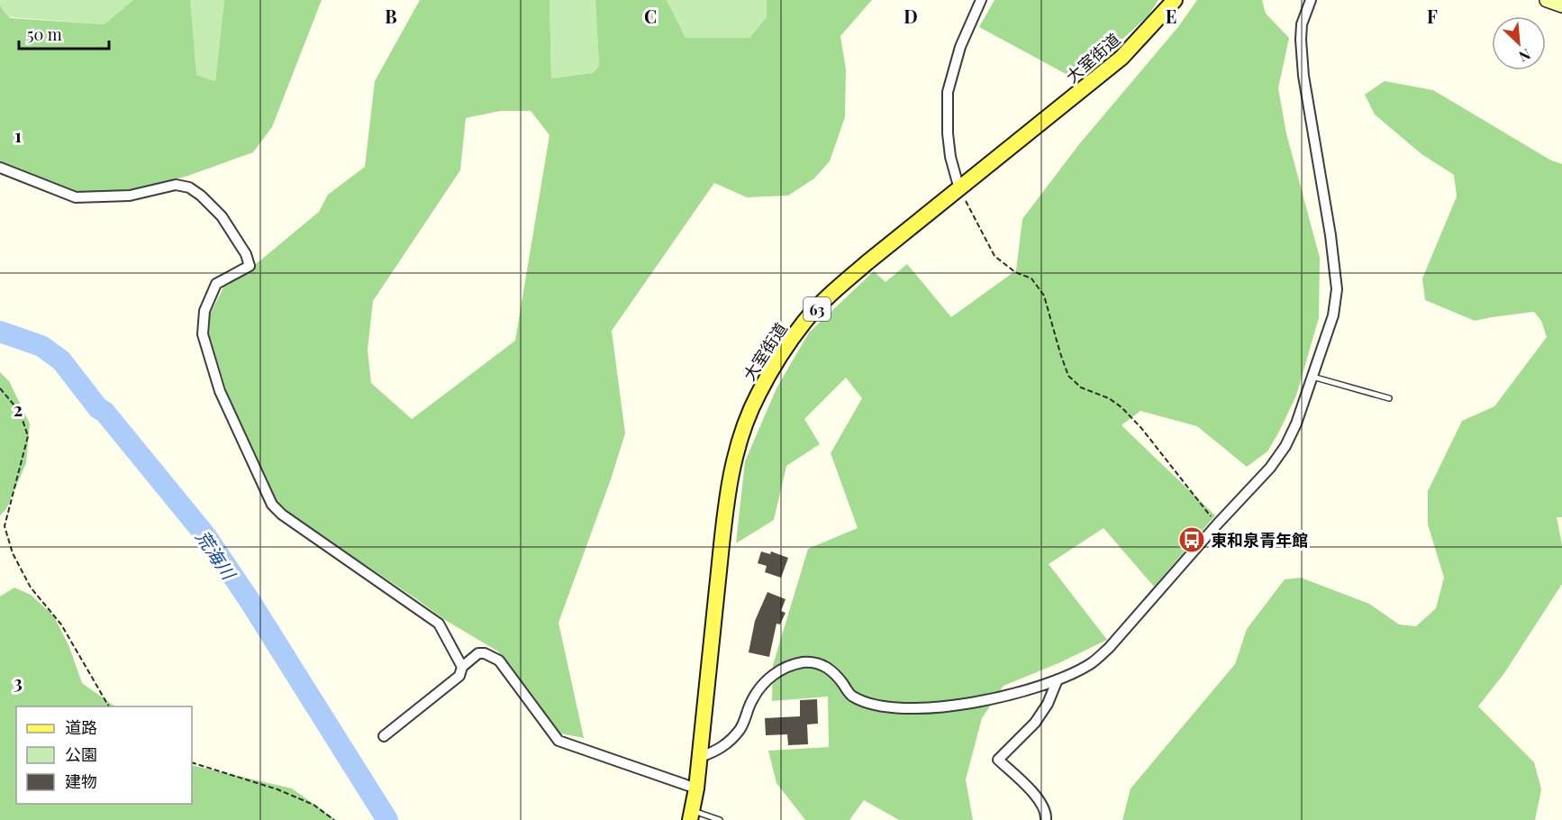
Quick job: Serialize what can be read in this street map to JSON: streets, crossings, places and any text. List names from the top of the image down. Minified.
{"streets":{"main road":["大室街道","63"]},"water":["荒海川"],"places":{"bus stop":["東和泉青年館"]},"legend":["道路","公園","建物"],"scale_bar":"50 m","north":"bottom right","grid":{"columns":["B","C","D","E","F"],"rows":["1","2","3"]}}
